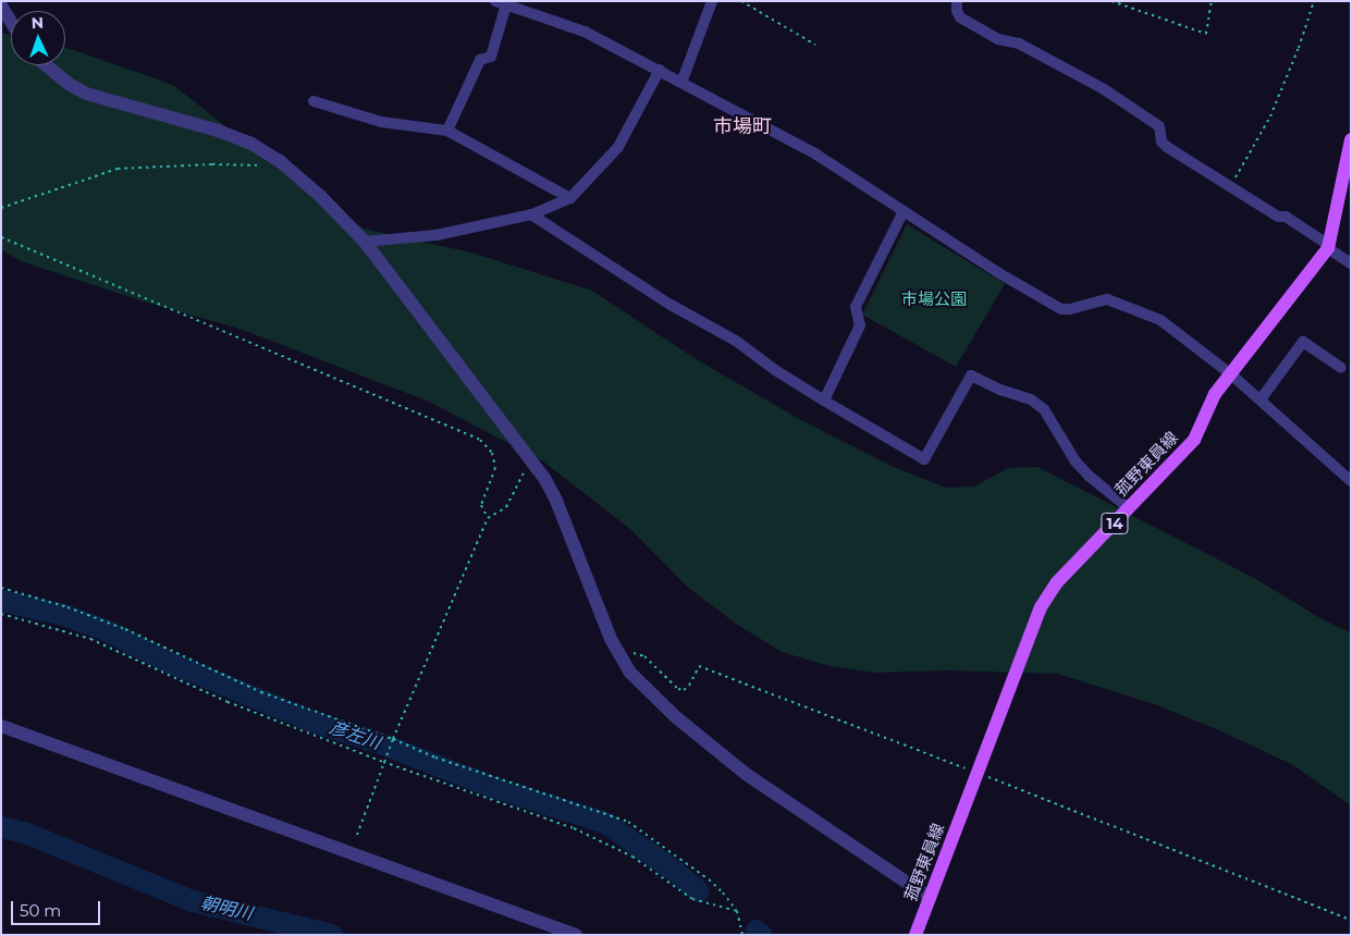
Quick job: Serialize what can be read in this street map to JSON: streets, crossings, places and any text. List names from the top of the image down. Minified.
{"streets":{"main road":["菰野東員線","14"]},"districts":["市場町"],"water":["彦左川","朝明川"],"parks":["市場公園"],"scale_bar":"50 m","north":"top"}
